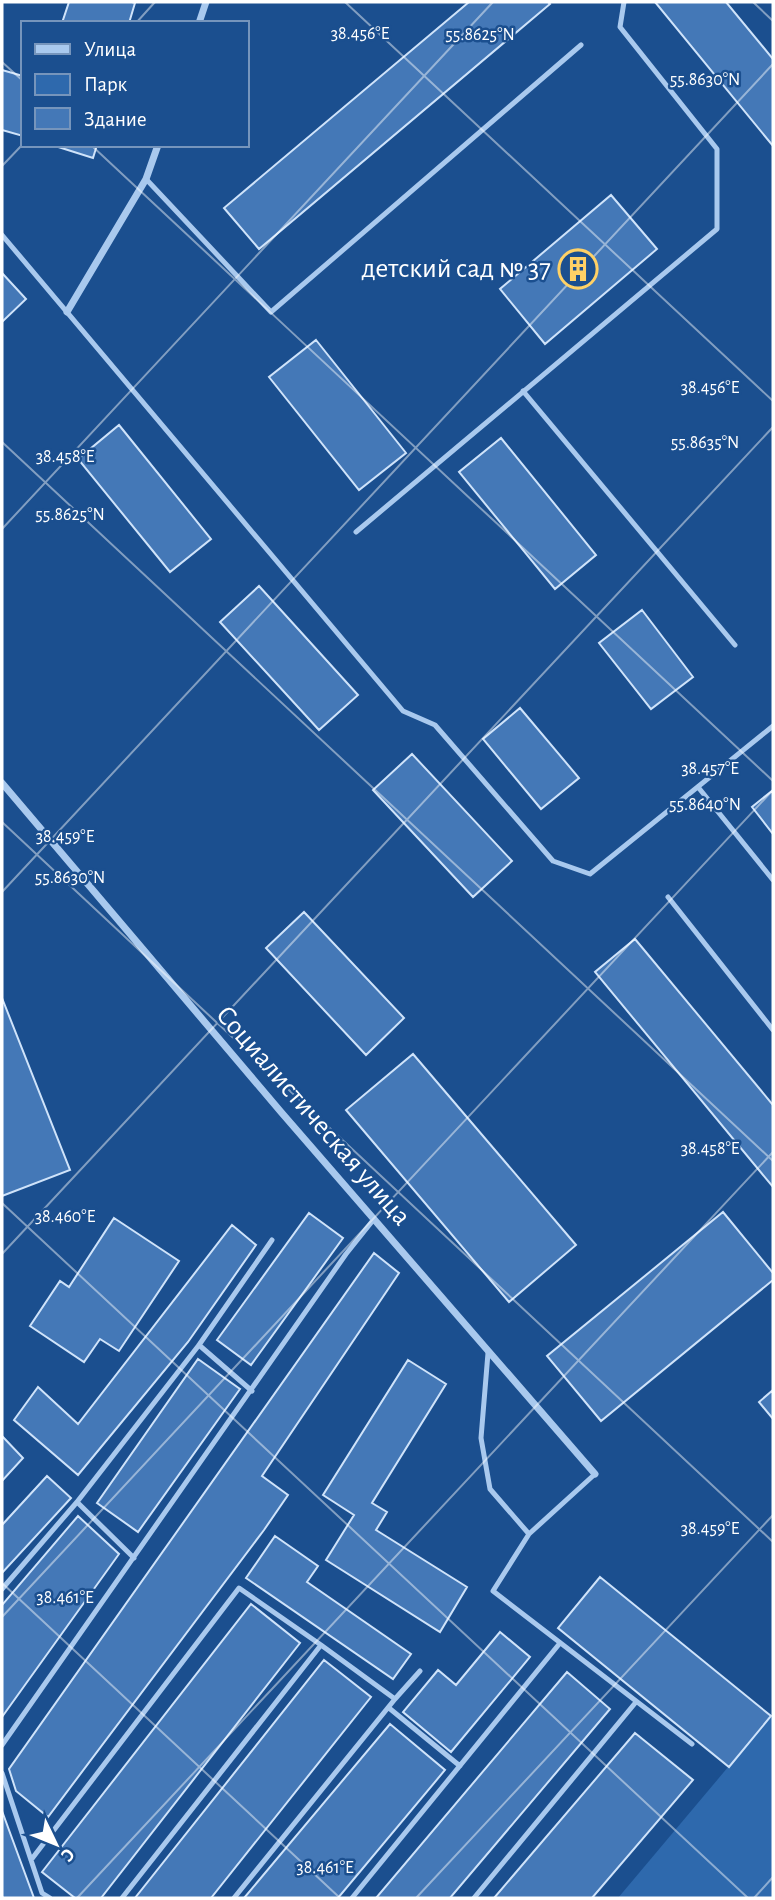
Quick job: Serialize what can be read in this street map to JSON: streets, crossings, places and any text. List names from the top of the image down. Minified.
{"streets":{"street":["Социалистическая улица"]},"places":{"building":["детский сад № 37"]},"legend":["Улица","Парк","Здание"],"north":"bottom right","coordinates":["38.456°E","55.8625°N","55.8630°N","55.8635°N","38.458°E","38.457°E","55.8640°N","38.459°E","38.460°E","38.461°E"]}
